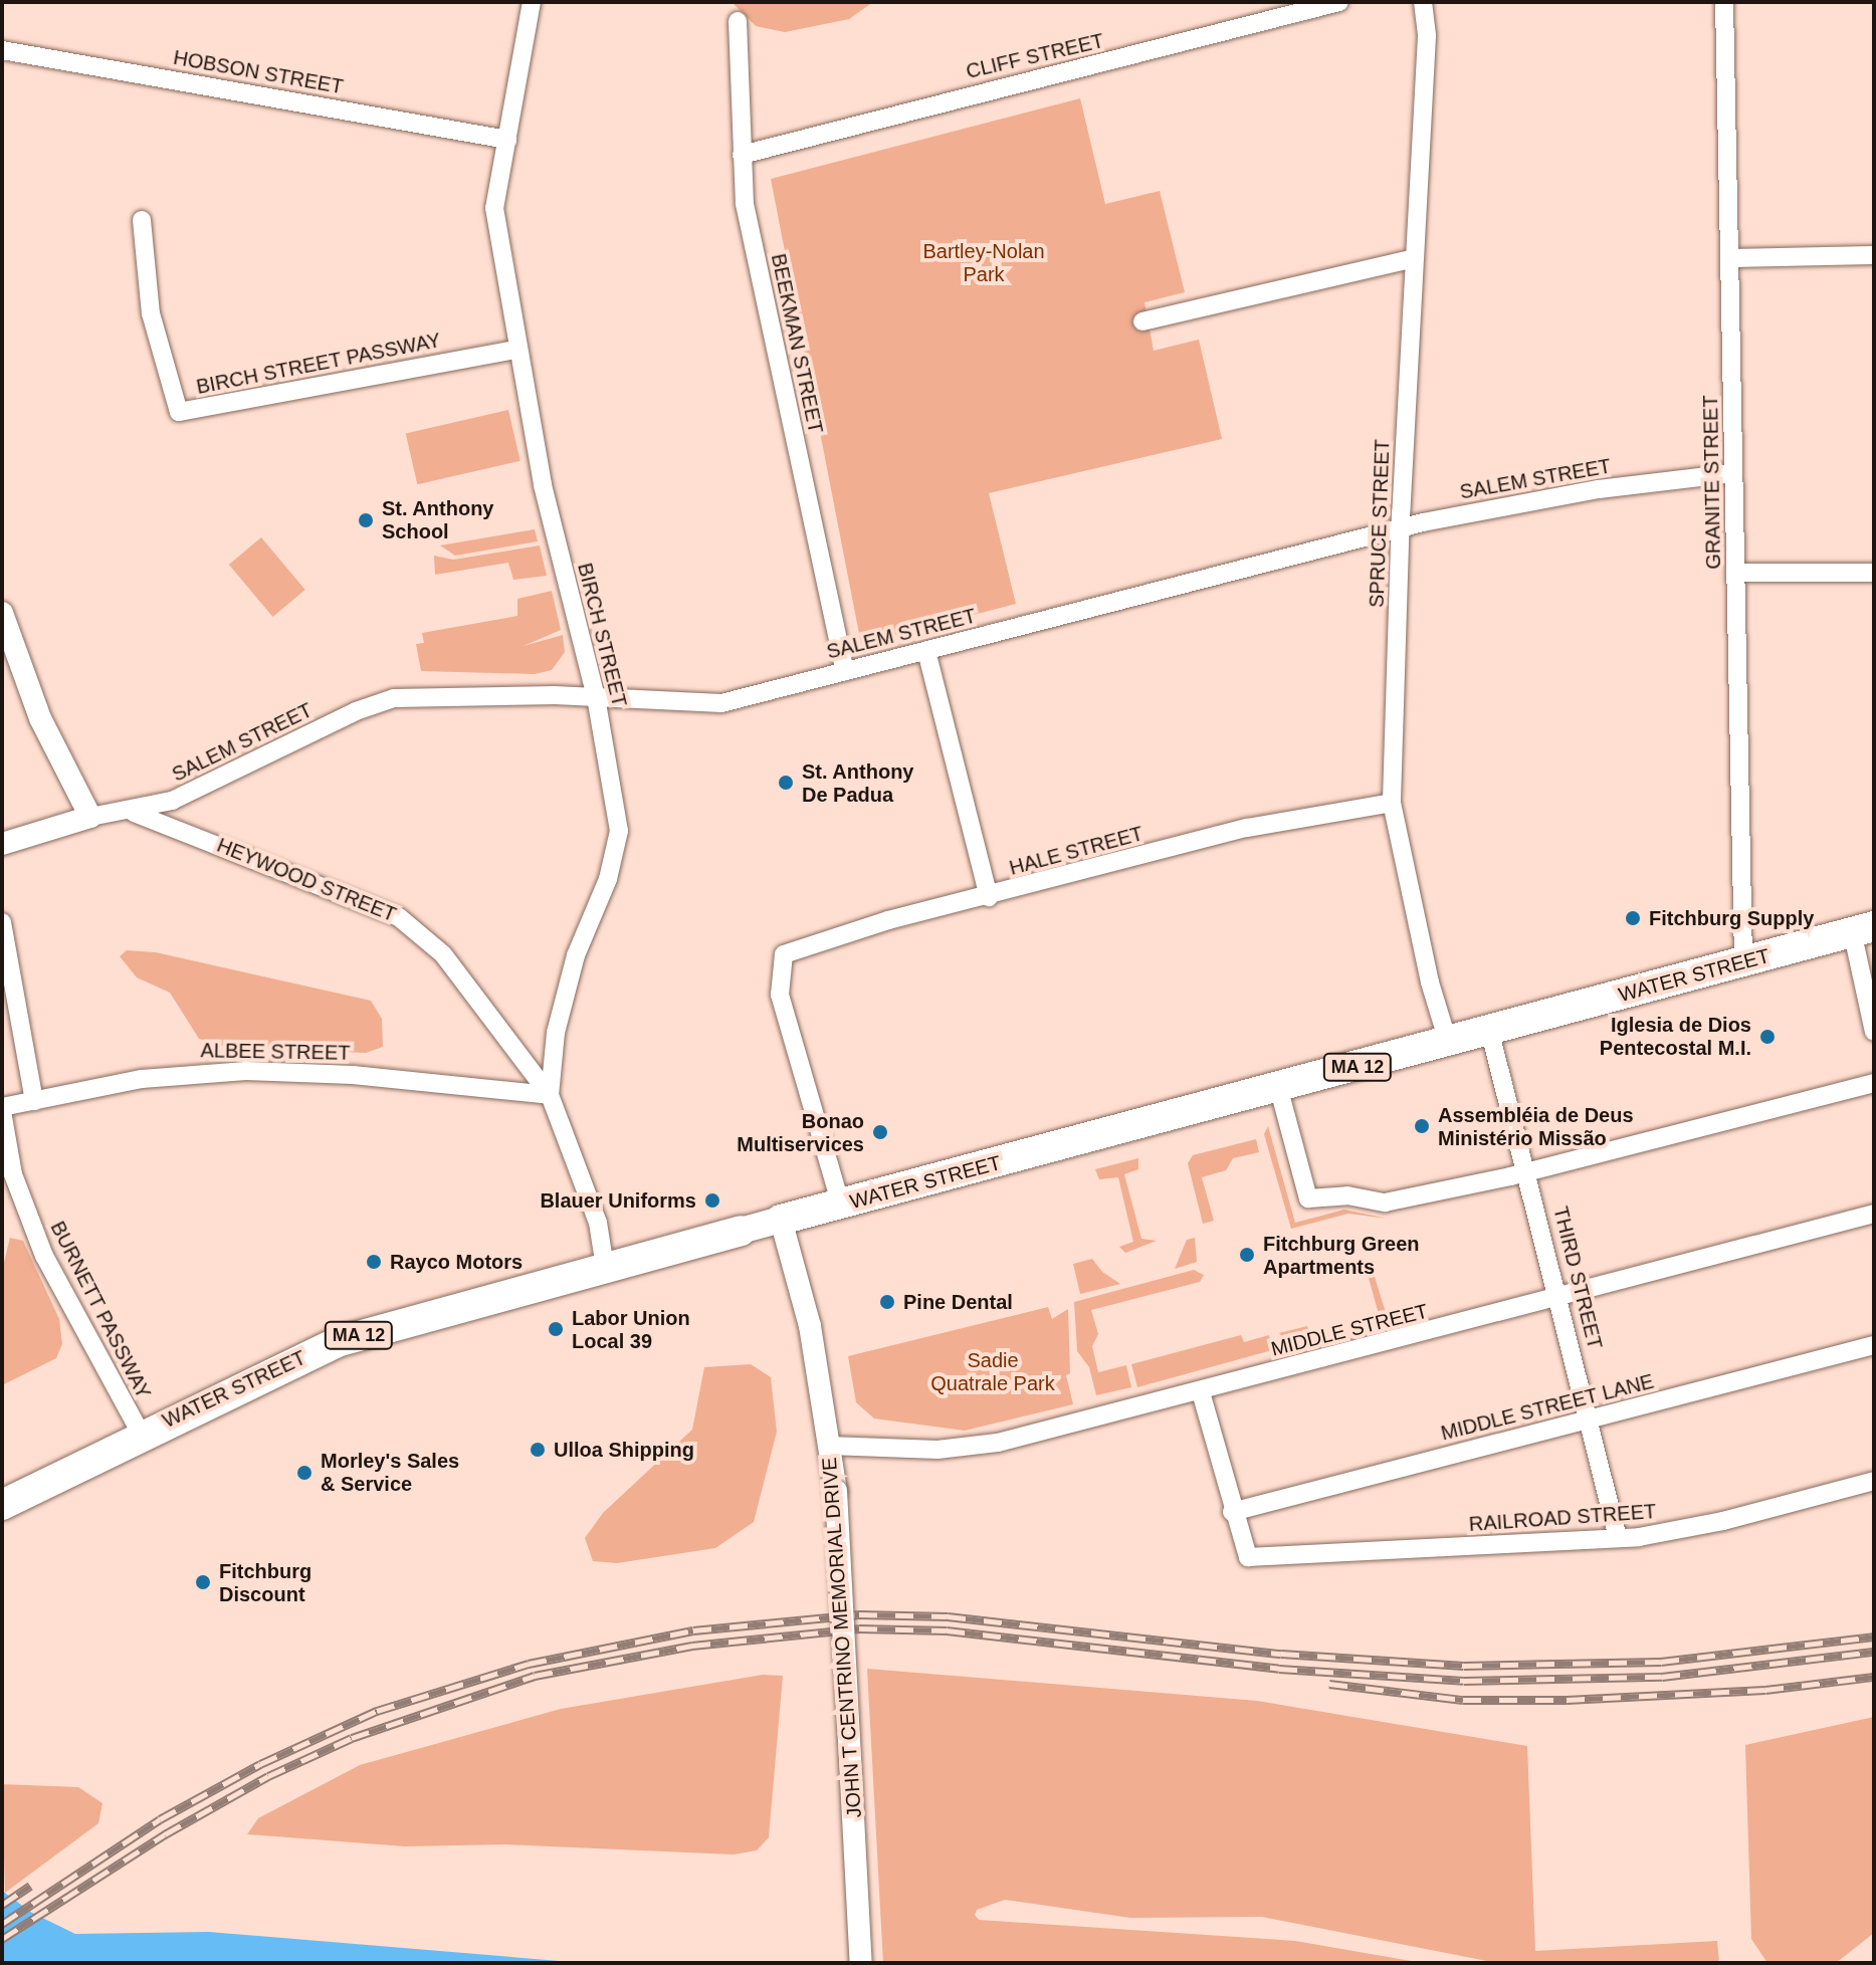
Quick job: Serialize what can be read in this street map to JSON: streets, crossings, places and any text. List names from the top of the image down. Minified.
{"streets":{"highway":["WATER STREET","MA 12"],"street":["CLIFF STREET","HOBSON STREET","BEEKMAN STREET","BIRCH STREET PASSWAY","SALEM STREET","GRANITE STREET","SPRUCE STREET","BIRCH STREET","HALE STREET","HEYWOOD STREET","ALBEE STREET","THIRD STREET","BURNETT PASSWAY","MIDDLE STREET","MIDDLE STREET LANE","RAILROAD STREET","JOHN T CENTRINO MEMORIAL DRIVE"]},"crossings":[["CLIFF STREET","BEEKMAN STREET"],["HOBSON STREET","BIRCH STREET"],["BEEKMAN STREET","SALEM STREET"],["BIRCH STREET PASSWAY","BIRCH STREET"],["SALEM STREET","GRANITE STREET"],["SALEM STREET","SPRUCE STREET"],["SALEM STREET","BIRCH STREET"],["SALEM STREET","HEYWOOD STREET"],["GRANITE STREET","WATER STREET"],["SPRUCE STREET","HALE STREET"],["SPRUCE STREET","WATER STREET"],["BIRCH STREET","HEYWOOD STREET"],["BIRCH STREET","WATER STREET"],["BIRCH STREET","ALBEE STREET"],["HALE STREET","WATER STREET"],["HEYWOOD STREET","ALBEE STREET"],["WATER STREET","THIRD STREET"],["WATER STREET","BURNETT PASSWAY"],["WATER STREET","JOHN T CENTRINO MEMORIAL DRIVE"],["ALBEE STREET","BURNETT PASSWAY"],["THIRD STREET","MIDDLE STREET"],["THIRD STREET","MIDDLE STREET LANE"],["THIRD STREET","RAILROAD STREET"],["MIDDLE STREET","JOHN T CENTRINO MEMORIAL DRIVE"],["MIDDLE STREET LANE","RAILROAD STREET"]],"parks":["Bartley-Nolan Park","Sadie Quatrale Park"],"places":["St. Anthony School","St. Anthony De Padua","Fitchburg Supply","Iglesia de Dios Pentecostal M.I.","Assembléia de Deus Ministério Missão","Bonao Multiservices","Blauer Uniforms","Fitchburg Green Apartments","Rayco Motors","Pine Dental","Labor Union Local 39","Ulloa Shipping","Morley's Sales & Service","Fitchburg Discount"]}
